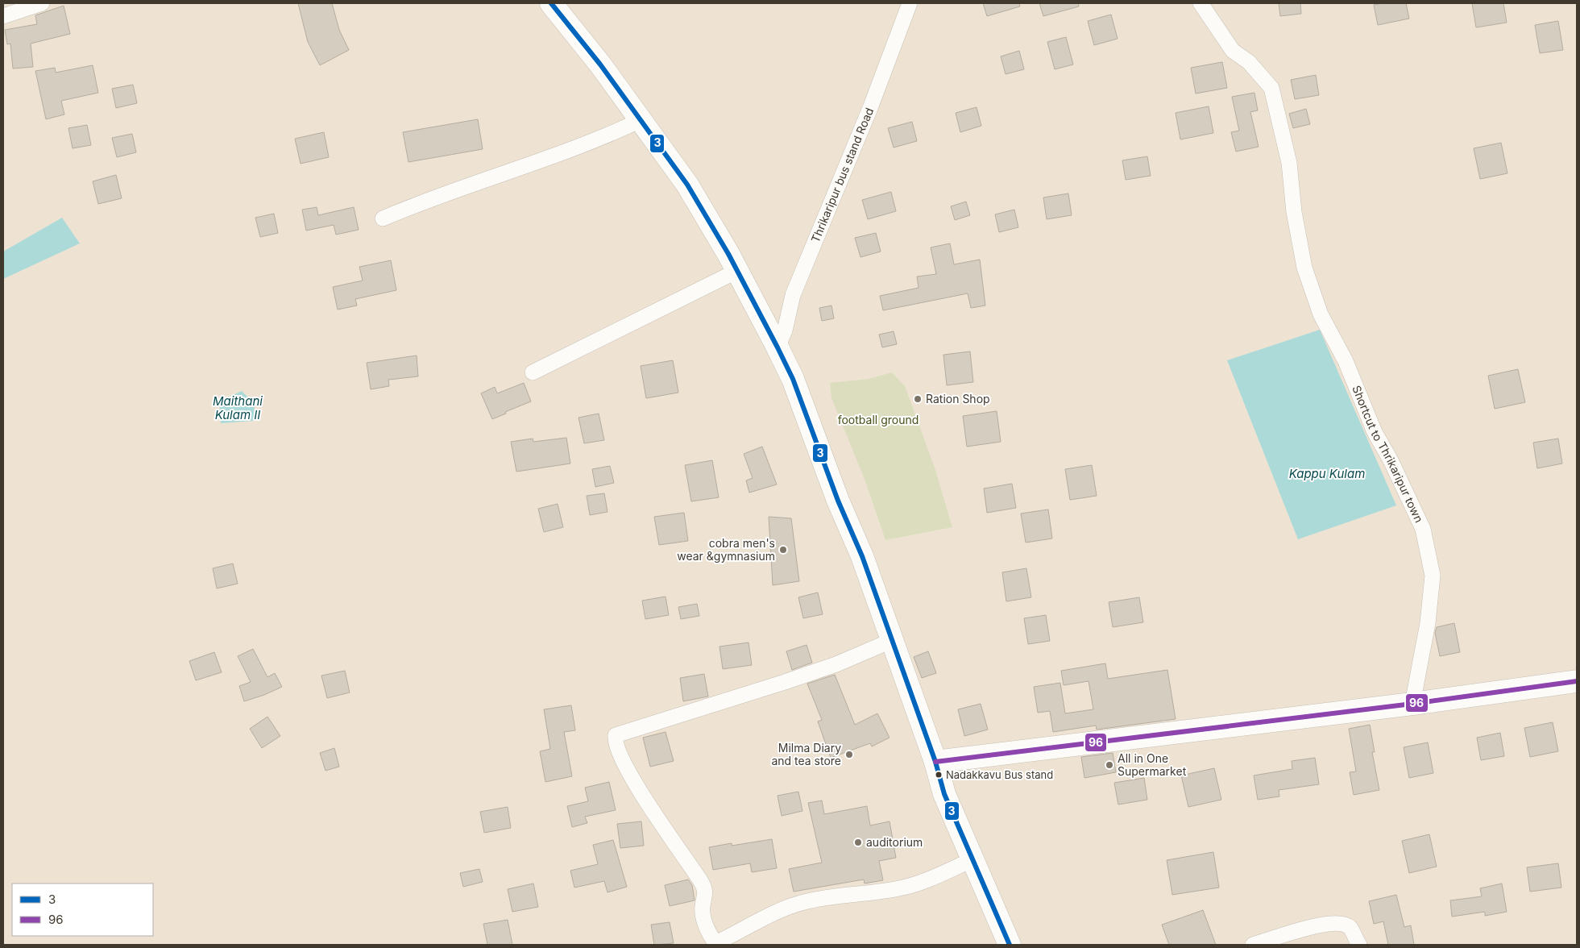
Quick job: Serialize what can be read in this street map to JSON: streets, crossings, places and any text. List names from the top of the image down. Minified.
{"streets":{"street":["Thrikaripur bus stand Road","Shortcut to Thrikaripur town"]},"water":["Maithani Kulam II","Kappu Kulam"],"parks":["football ground"],"places":["Ration Shop","cobra men's wear &gymnasium","Milma Diary and tea store","All in One Supermarket","Nadakkavu Bus stand","auditorium"],"lines":["transit line 3","transit line 96"],"legend":["3","96"]}
